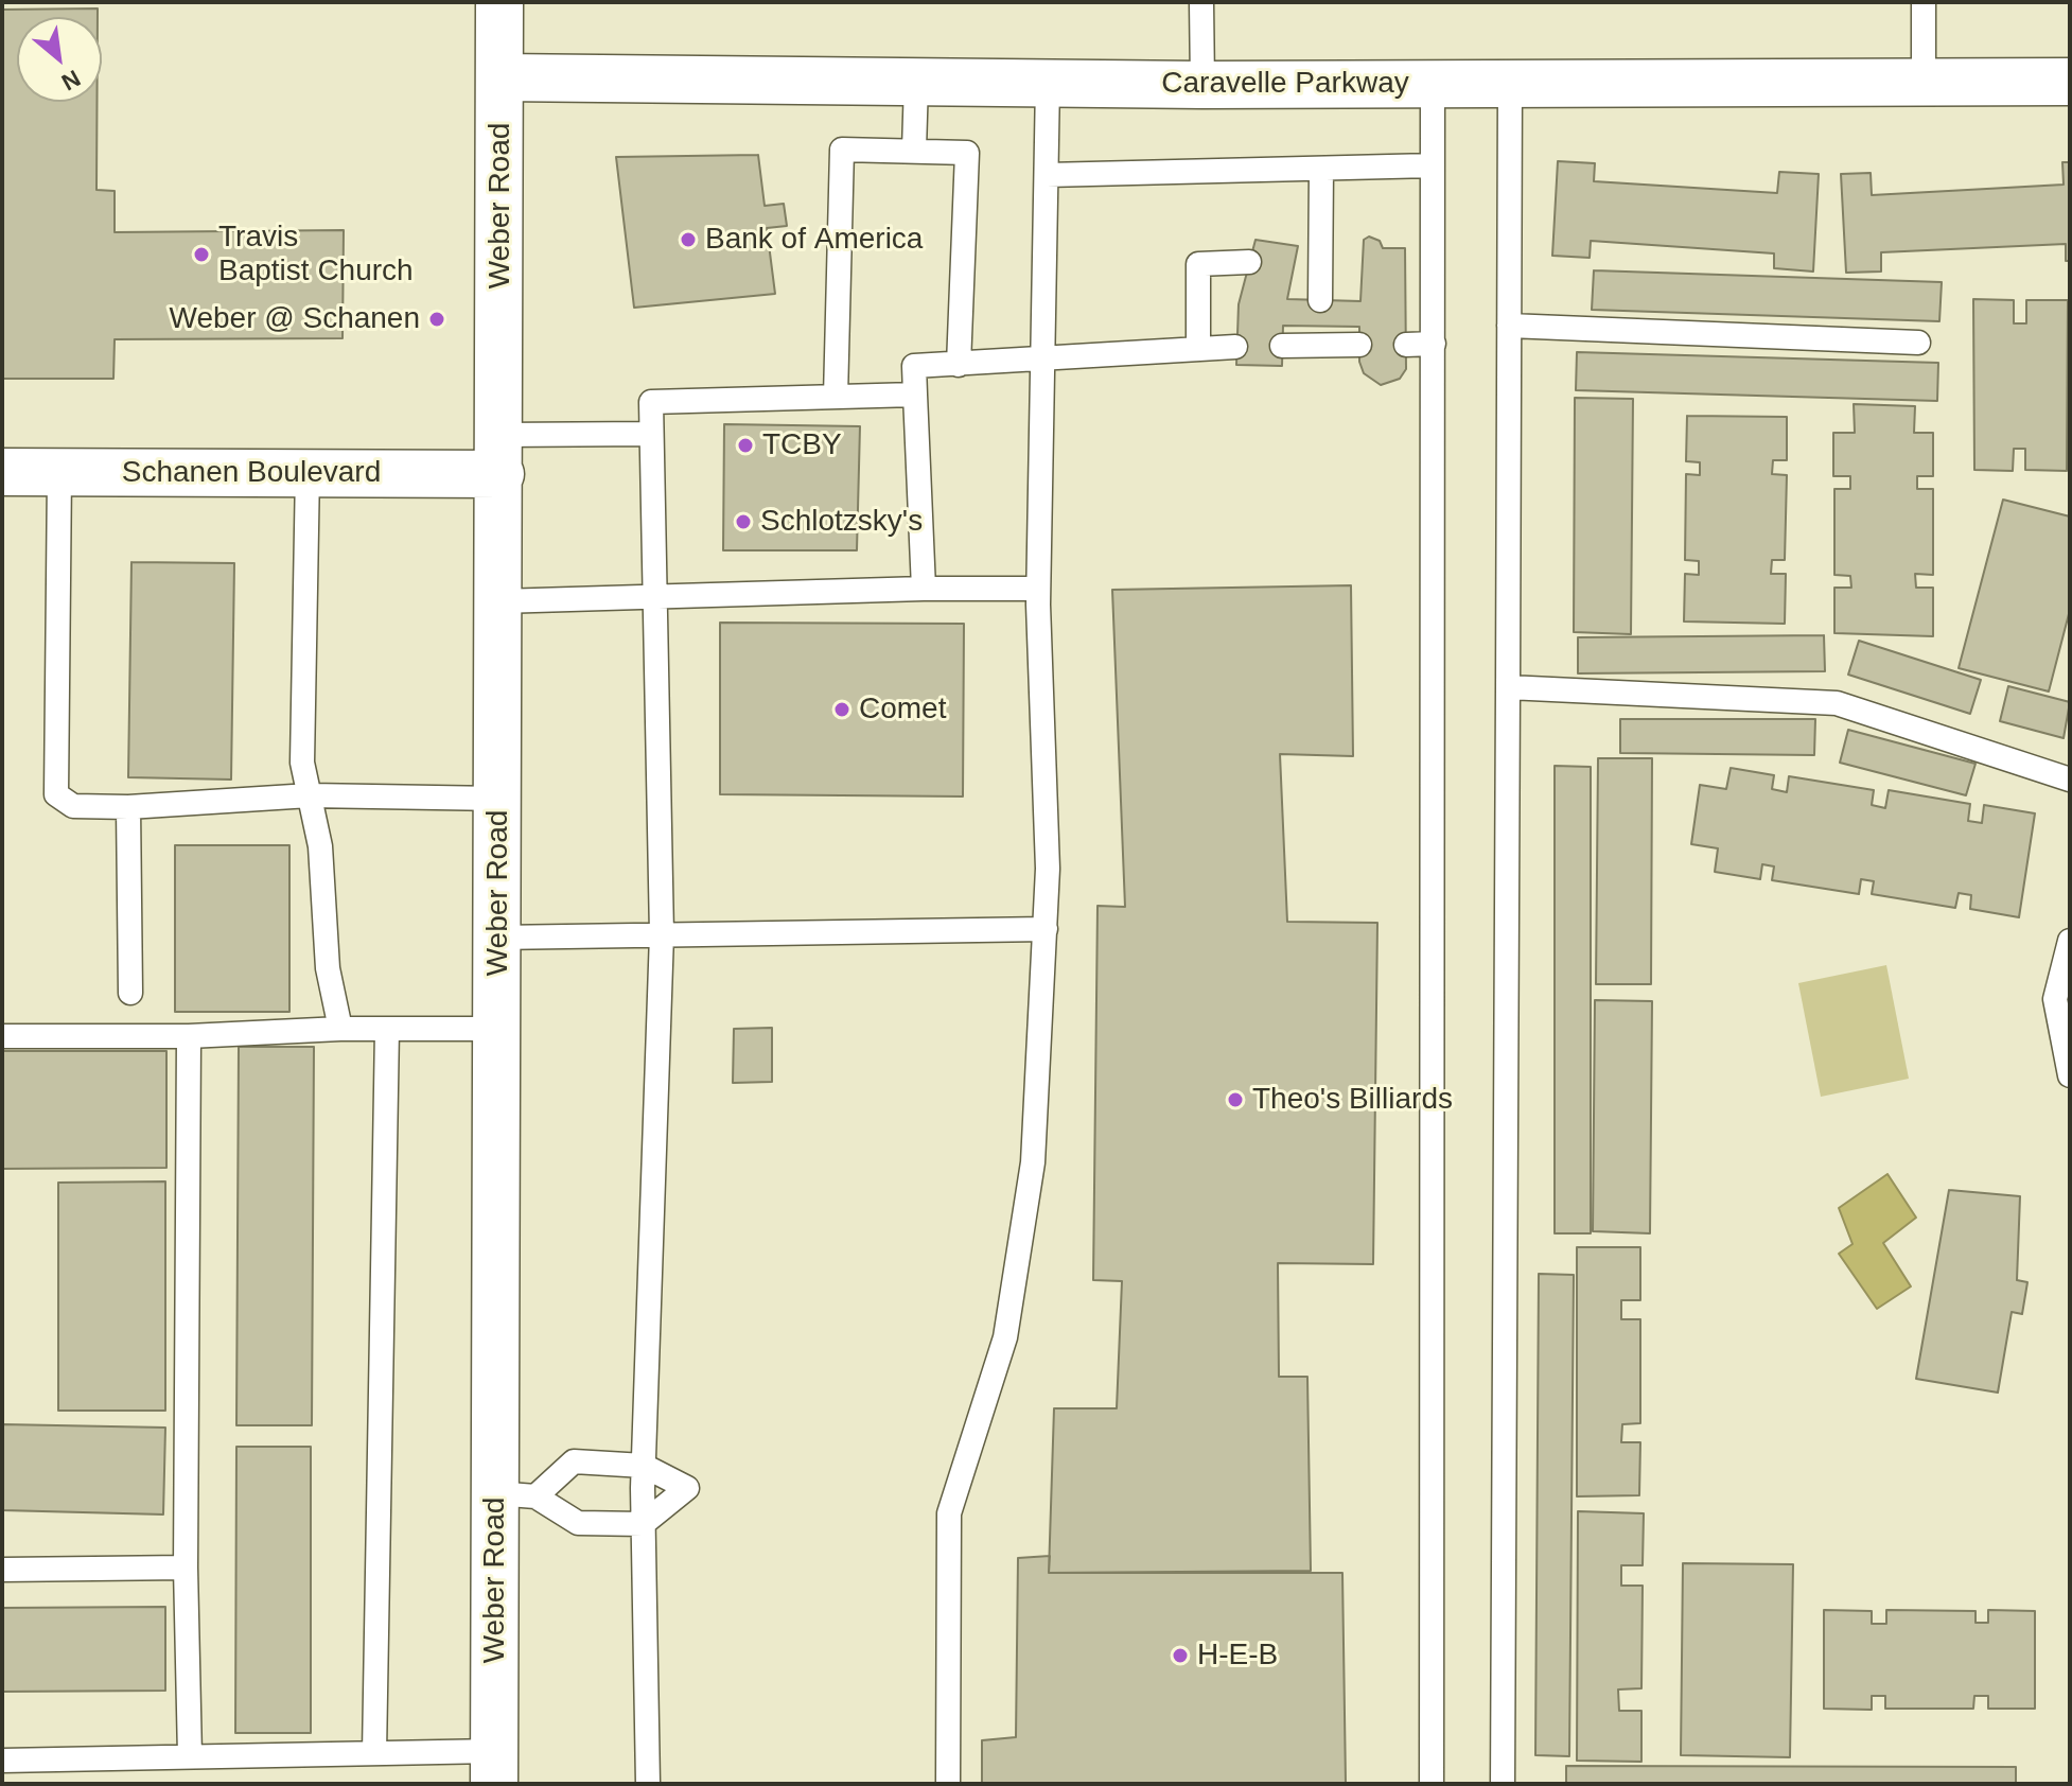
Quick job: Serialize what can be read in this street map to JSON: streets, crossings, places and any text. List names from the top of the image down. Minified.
{"streets":{"street":["Caravelle Parkway","Weber Road","Schanen Boulevard"]},"crossings":[["Caravelle Parkway","Weber Road"],["Weber Road","Schanen Boulevard"]],"places":["Bank of America","Travis Baptist Church","Weber @ Schanen","TCBY","Schlotzsky's","Comet","Theo's Billiards","H-E-B"],"north":"bottom right"}
